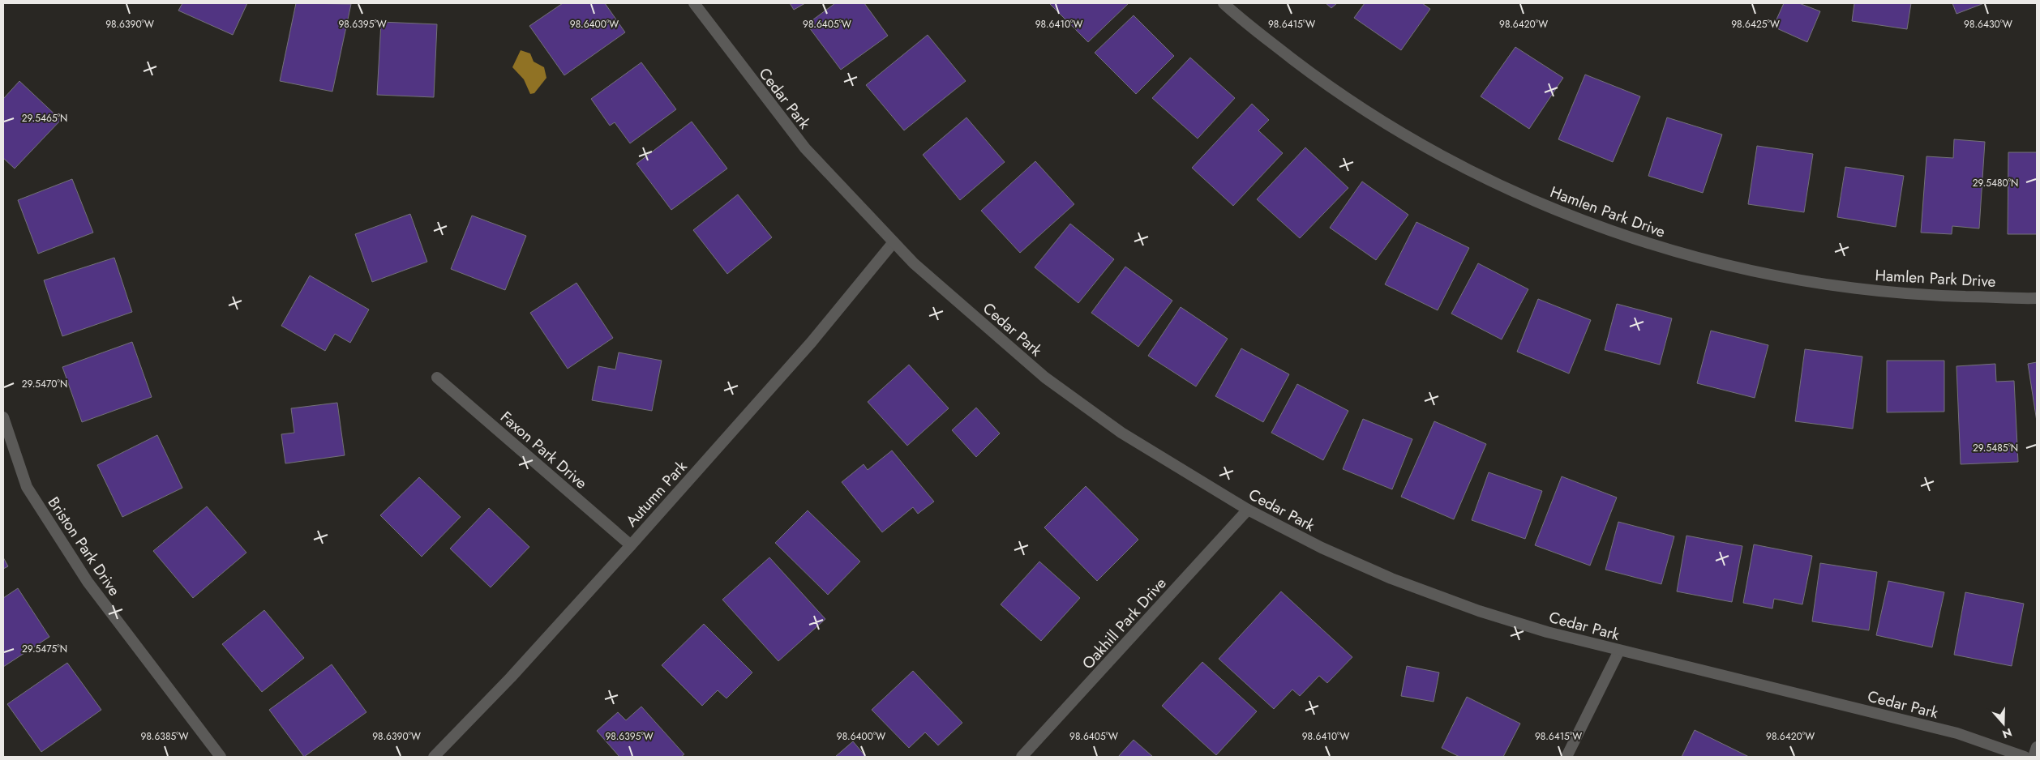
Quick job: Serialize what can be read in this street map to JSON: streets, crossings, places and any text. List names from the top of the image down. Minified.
{"streets":{"street":["Cedar Park","Hamlen Park Drive","Faxon Park Drive","Autumn Park","Briston Park Drive","Oakhill Park Drive"]},"crossings":[["Cedar Park","Autumn Park"],["Cedar Park","Oakhill Park Drive"],["Faxon Park Drive","Autumn Park"]],"north":"bottom","coordinates":["98.6390°W","98.6395°W","98.6400°W","98.6405°W","98.6410°W","98.6415°W","98.6420°W","98.6425°W","98.6430°W","29.5465°N","29.5480°N","29.5470°N","29.5485°N","29.5475°N","98.6385°W"]}
